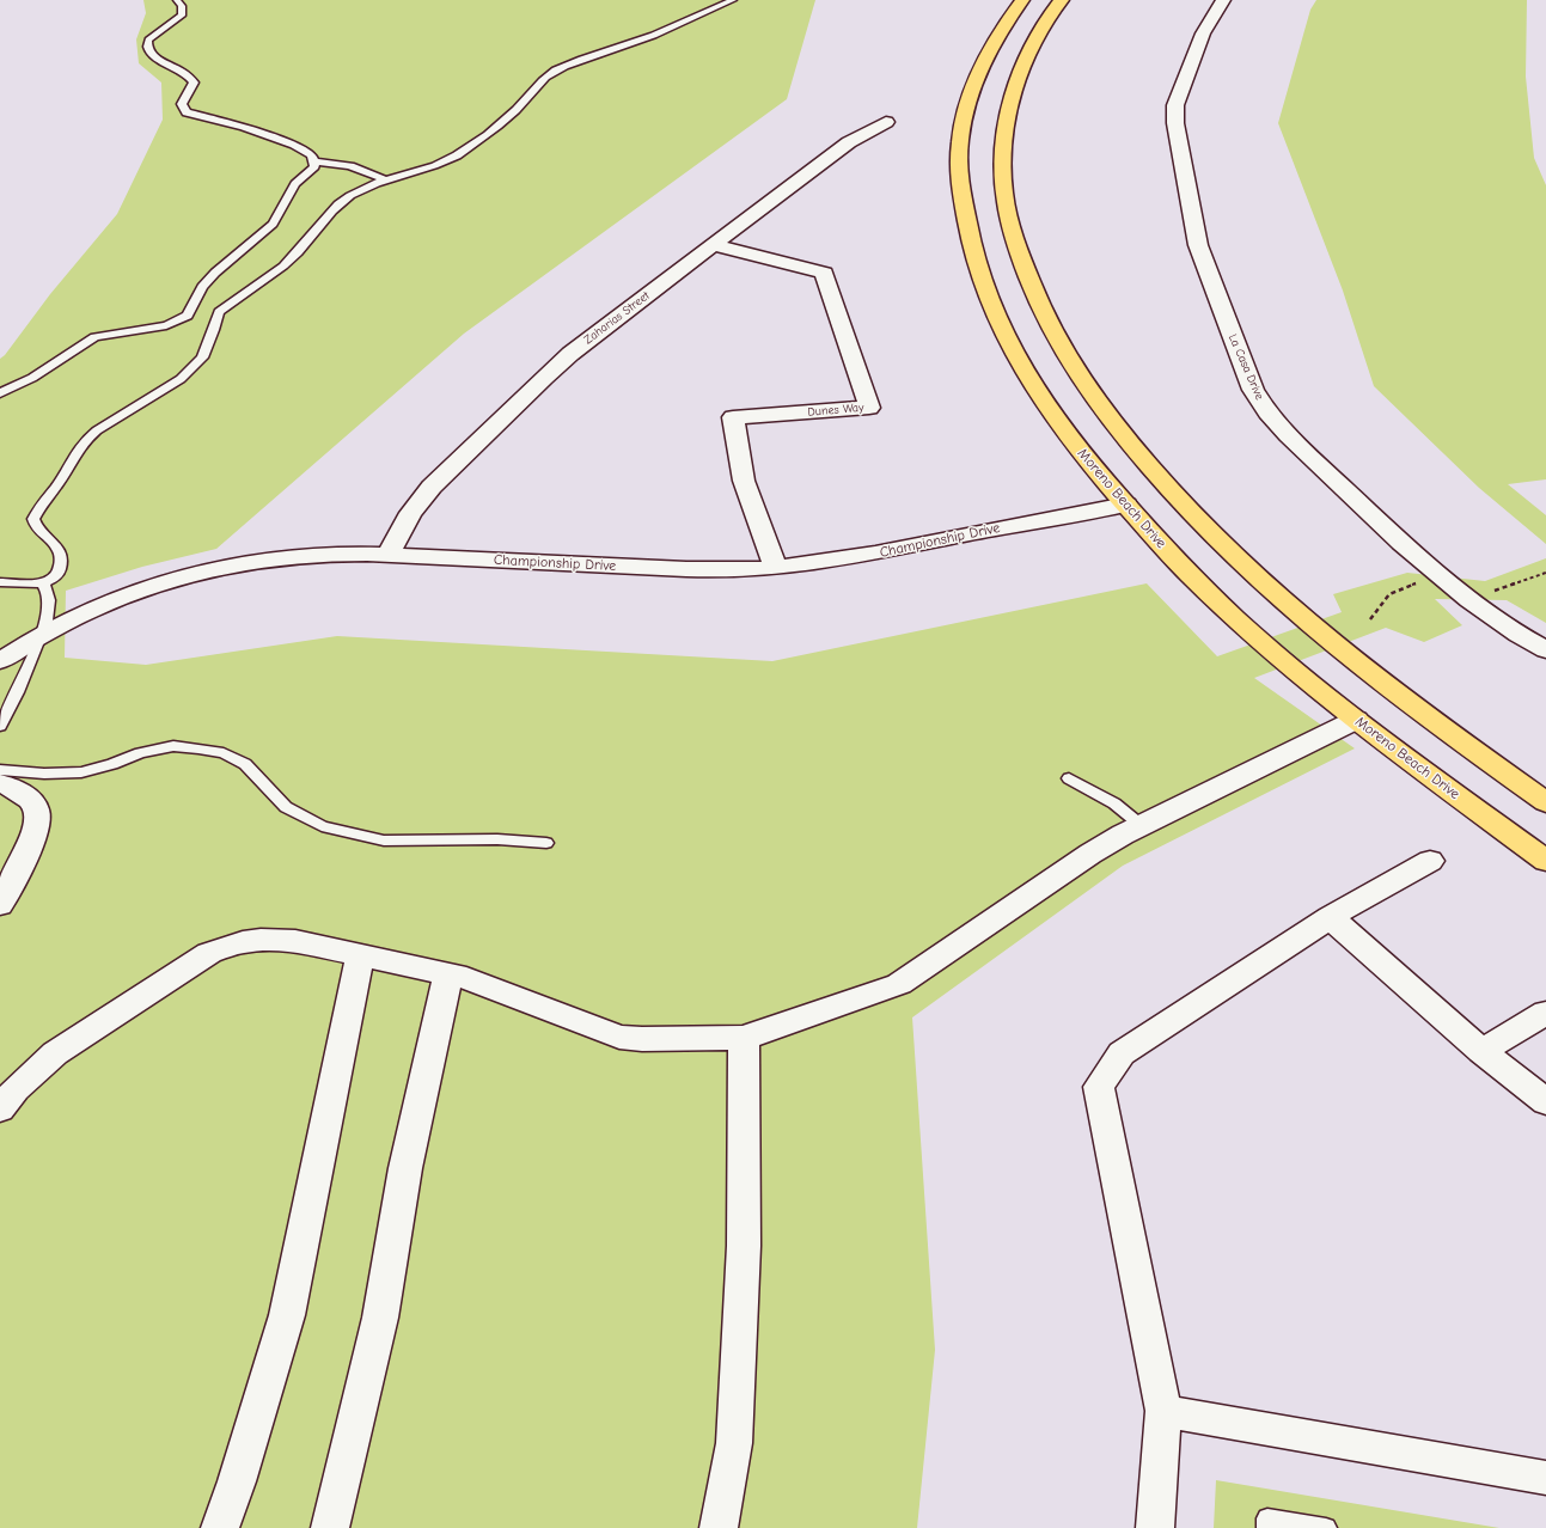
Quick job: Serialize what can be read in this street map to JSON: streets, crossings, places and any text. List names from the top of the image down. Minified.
{"streets":{"main road":["Moreno Beach Drive"],"street":["Zaharias Street","La Casa Drive","Dunes Way","Championship Drive"]},"crossings":[["Zaharias Street","Dunes Way"],["Zaharias Street","Championship Drive"],["Dunes Way","Championship Drive"],["Moreno Beach Drive","Championship Drive"]]}
